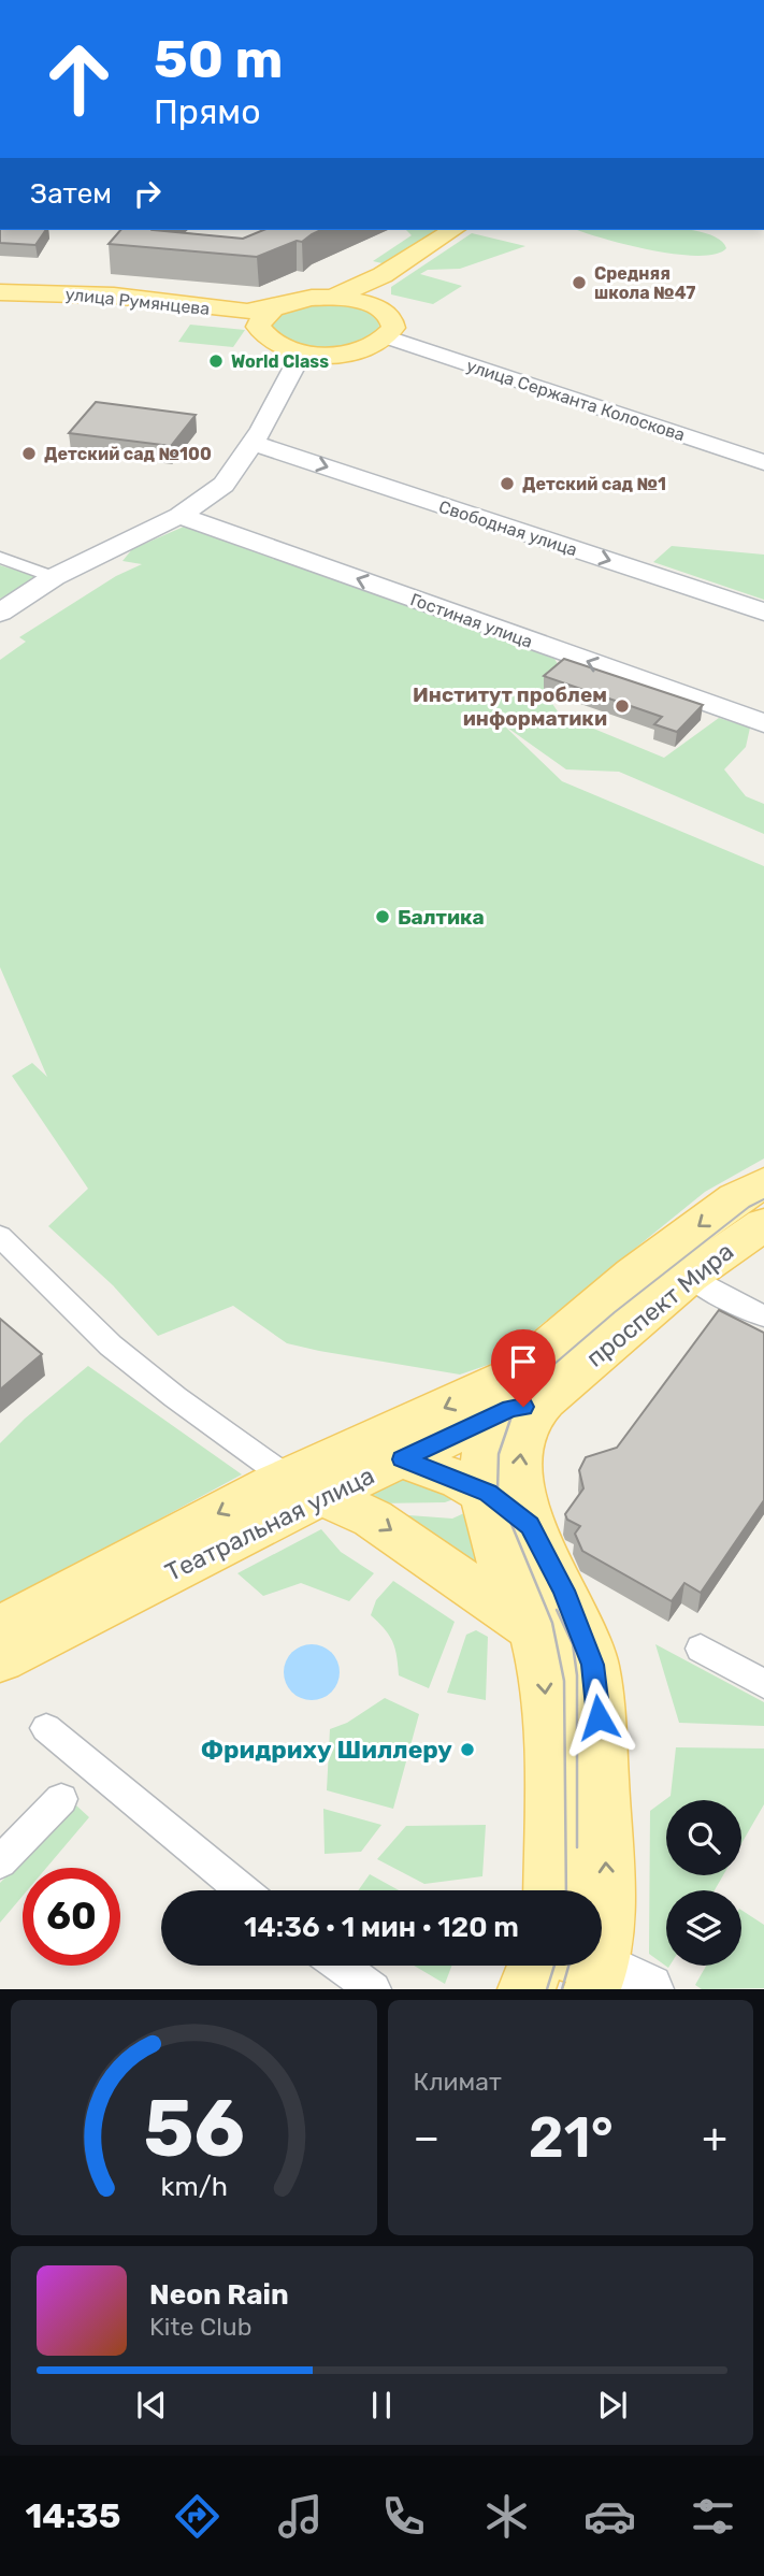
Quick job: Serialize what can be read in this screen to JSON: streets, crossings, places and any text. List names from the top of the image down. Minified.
{"streets":{"main road":["улица Румянцева","улица Сержанта Колоскова","Свободная улица","Гостиная улица","проспект Мира","Театральная улица"]},"crossings":[["проспект Мира","Театральная улица"]],"one_way":["Свободная улица","Гостиная улица"],"places":["Средняя школа №47","World Class","Детский сад №100","Детский сад №1","Институт проблем информатики","Балтика","Фридриху Шиллеру"],"page":{"turn":["50 m","Прямо"],"then":"Затем","limit":"60","trip":"14:36 · 1 мин · 120 m","tile":"Климат","heat":["−","21°","+"],"song":["Neon Rain","Kite Club"],"tabs":"14:35","gauge":["56","km/h"]}}
